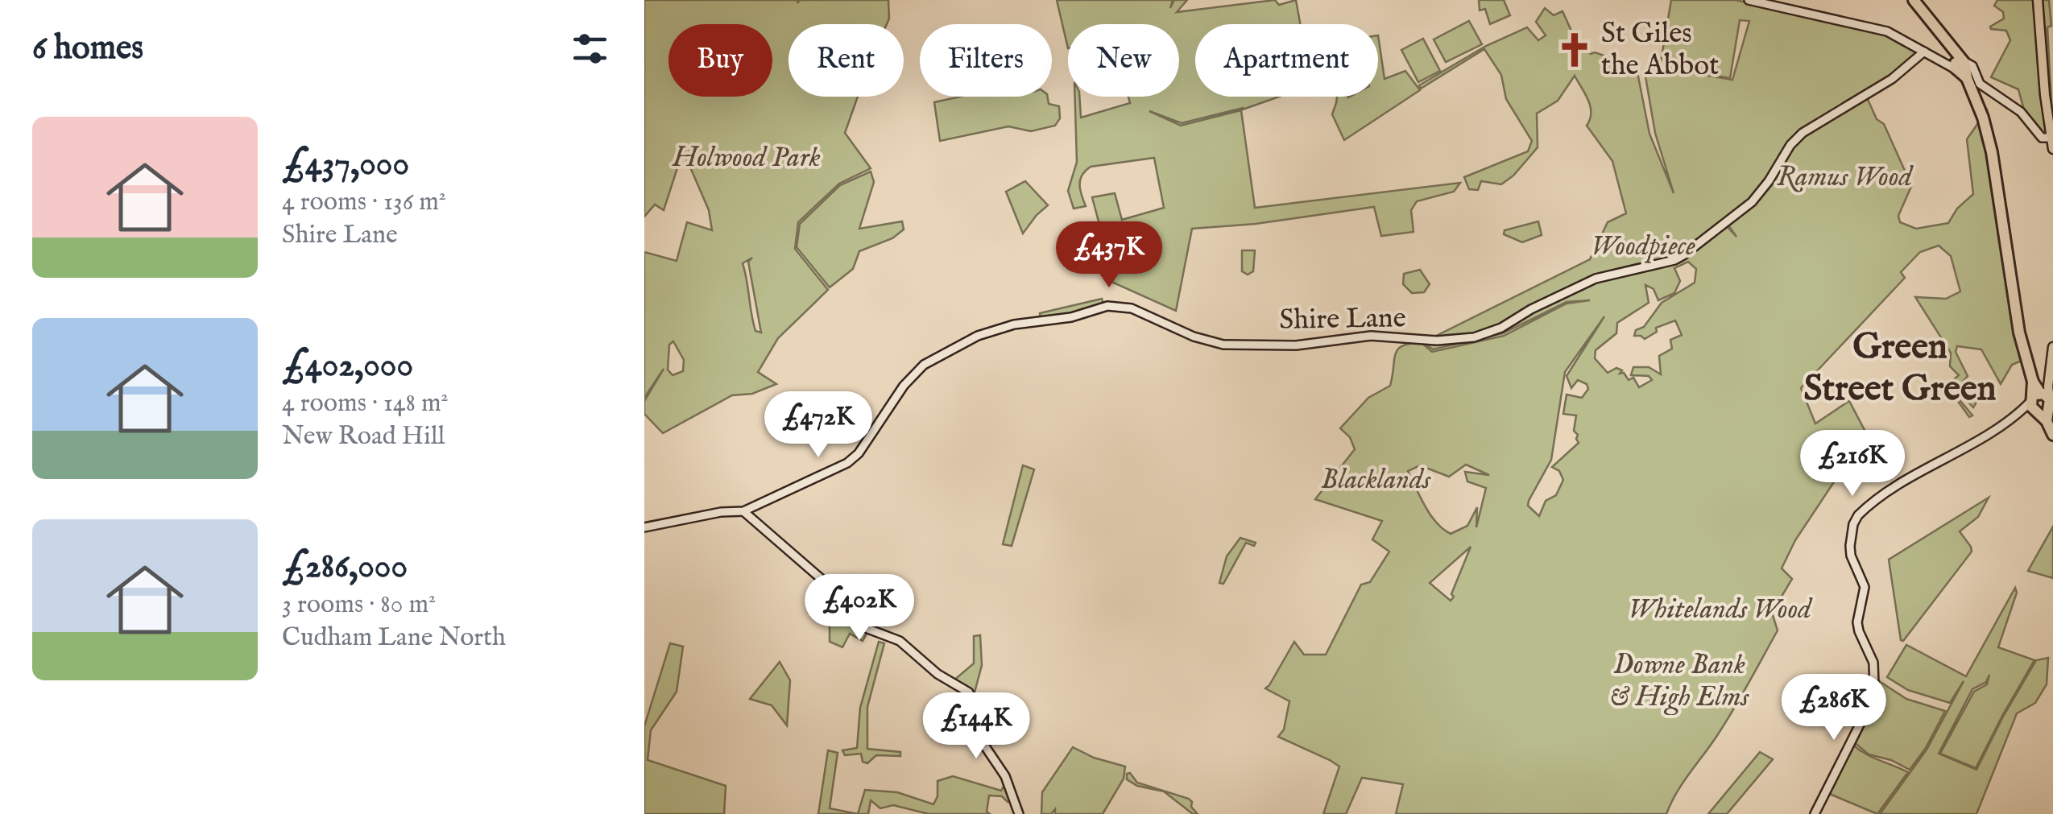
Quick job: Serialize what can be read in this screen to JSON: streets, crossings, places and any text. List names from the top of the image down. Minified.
{"streets":{"street":["Shire Lane"]},"districts":["Green Street Green"],"parks":["Holwood Park","Ramus Wood","Woodpiece","Blacklands","Whitelands Wood","Downe Bank & High Elms"],"places":{"church":["St Giles the Abbot"]},"page":{"heading":"6 homes","chip":["Buy","Rent","Filters","New","Apartment"],"list":[{"name":"£437,000","note":"4 rooms · 136 m² · Shire Lane"},{"name":"£402,000","note":"4 rooms · 148 m² · New Road Hill"},{"name":"£286,000","note":"3 rooms · 80 m² · Cudham Lane North"}],"price":["£437K","£472K","£216K","£402K","£286K","£144K"]}}
